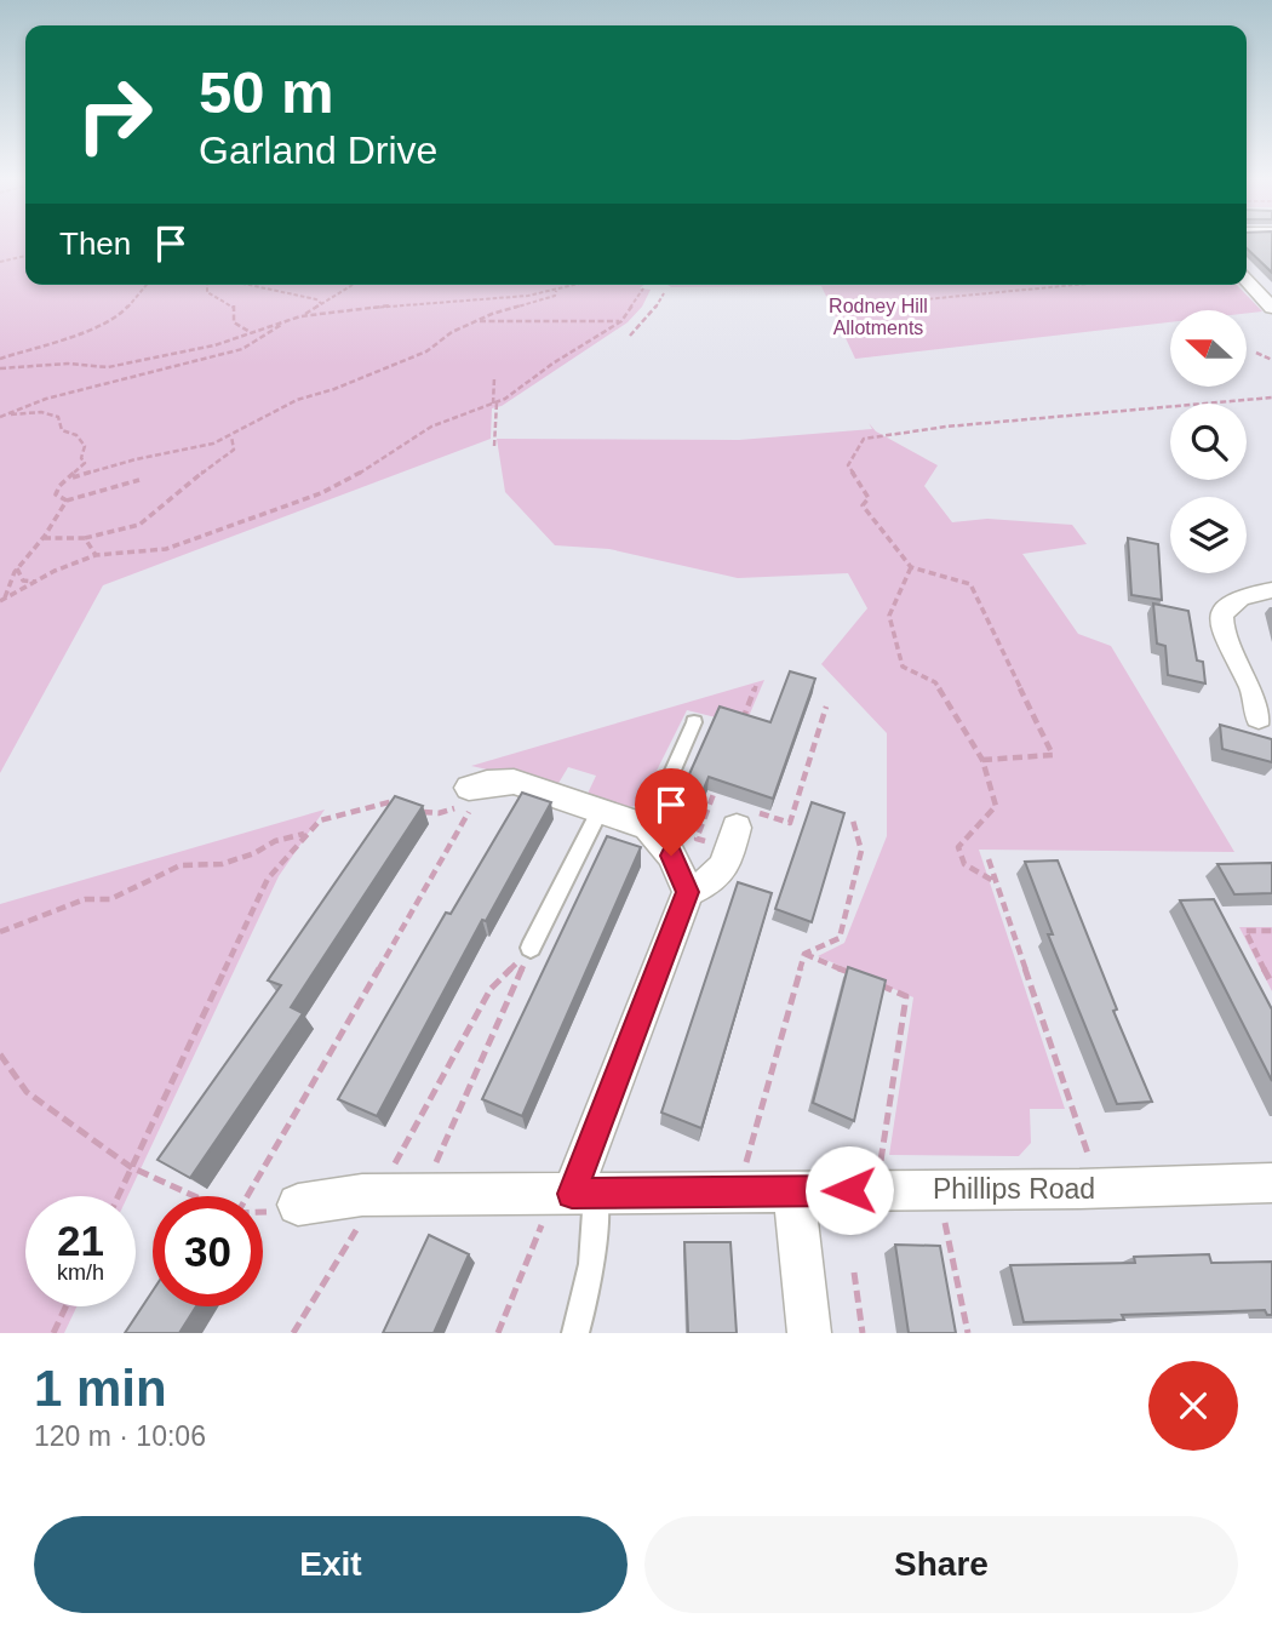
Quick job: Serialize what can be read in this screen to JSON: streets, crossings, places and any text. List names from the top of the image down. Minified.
{"streets":{"street":["Phillips Road"]},"parks":["Rodney Hill Allotments"],"north":"left","page":{"turn":["50 m","Garland Drive"],"then":"Then","speed":"21 km/h","limit":"30","heading":["1 min","120 m · 10:06"],"buttons":["Exit","Share"]}}
